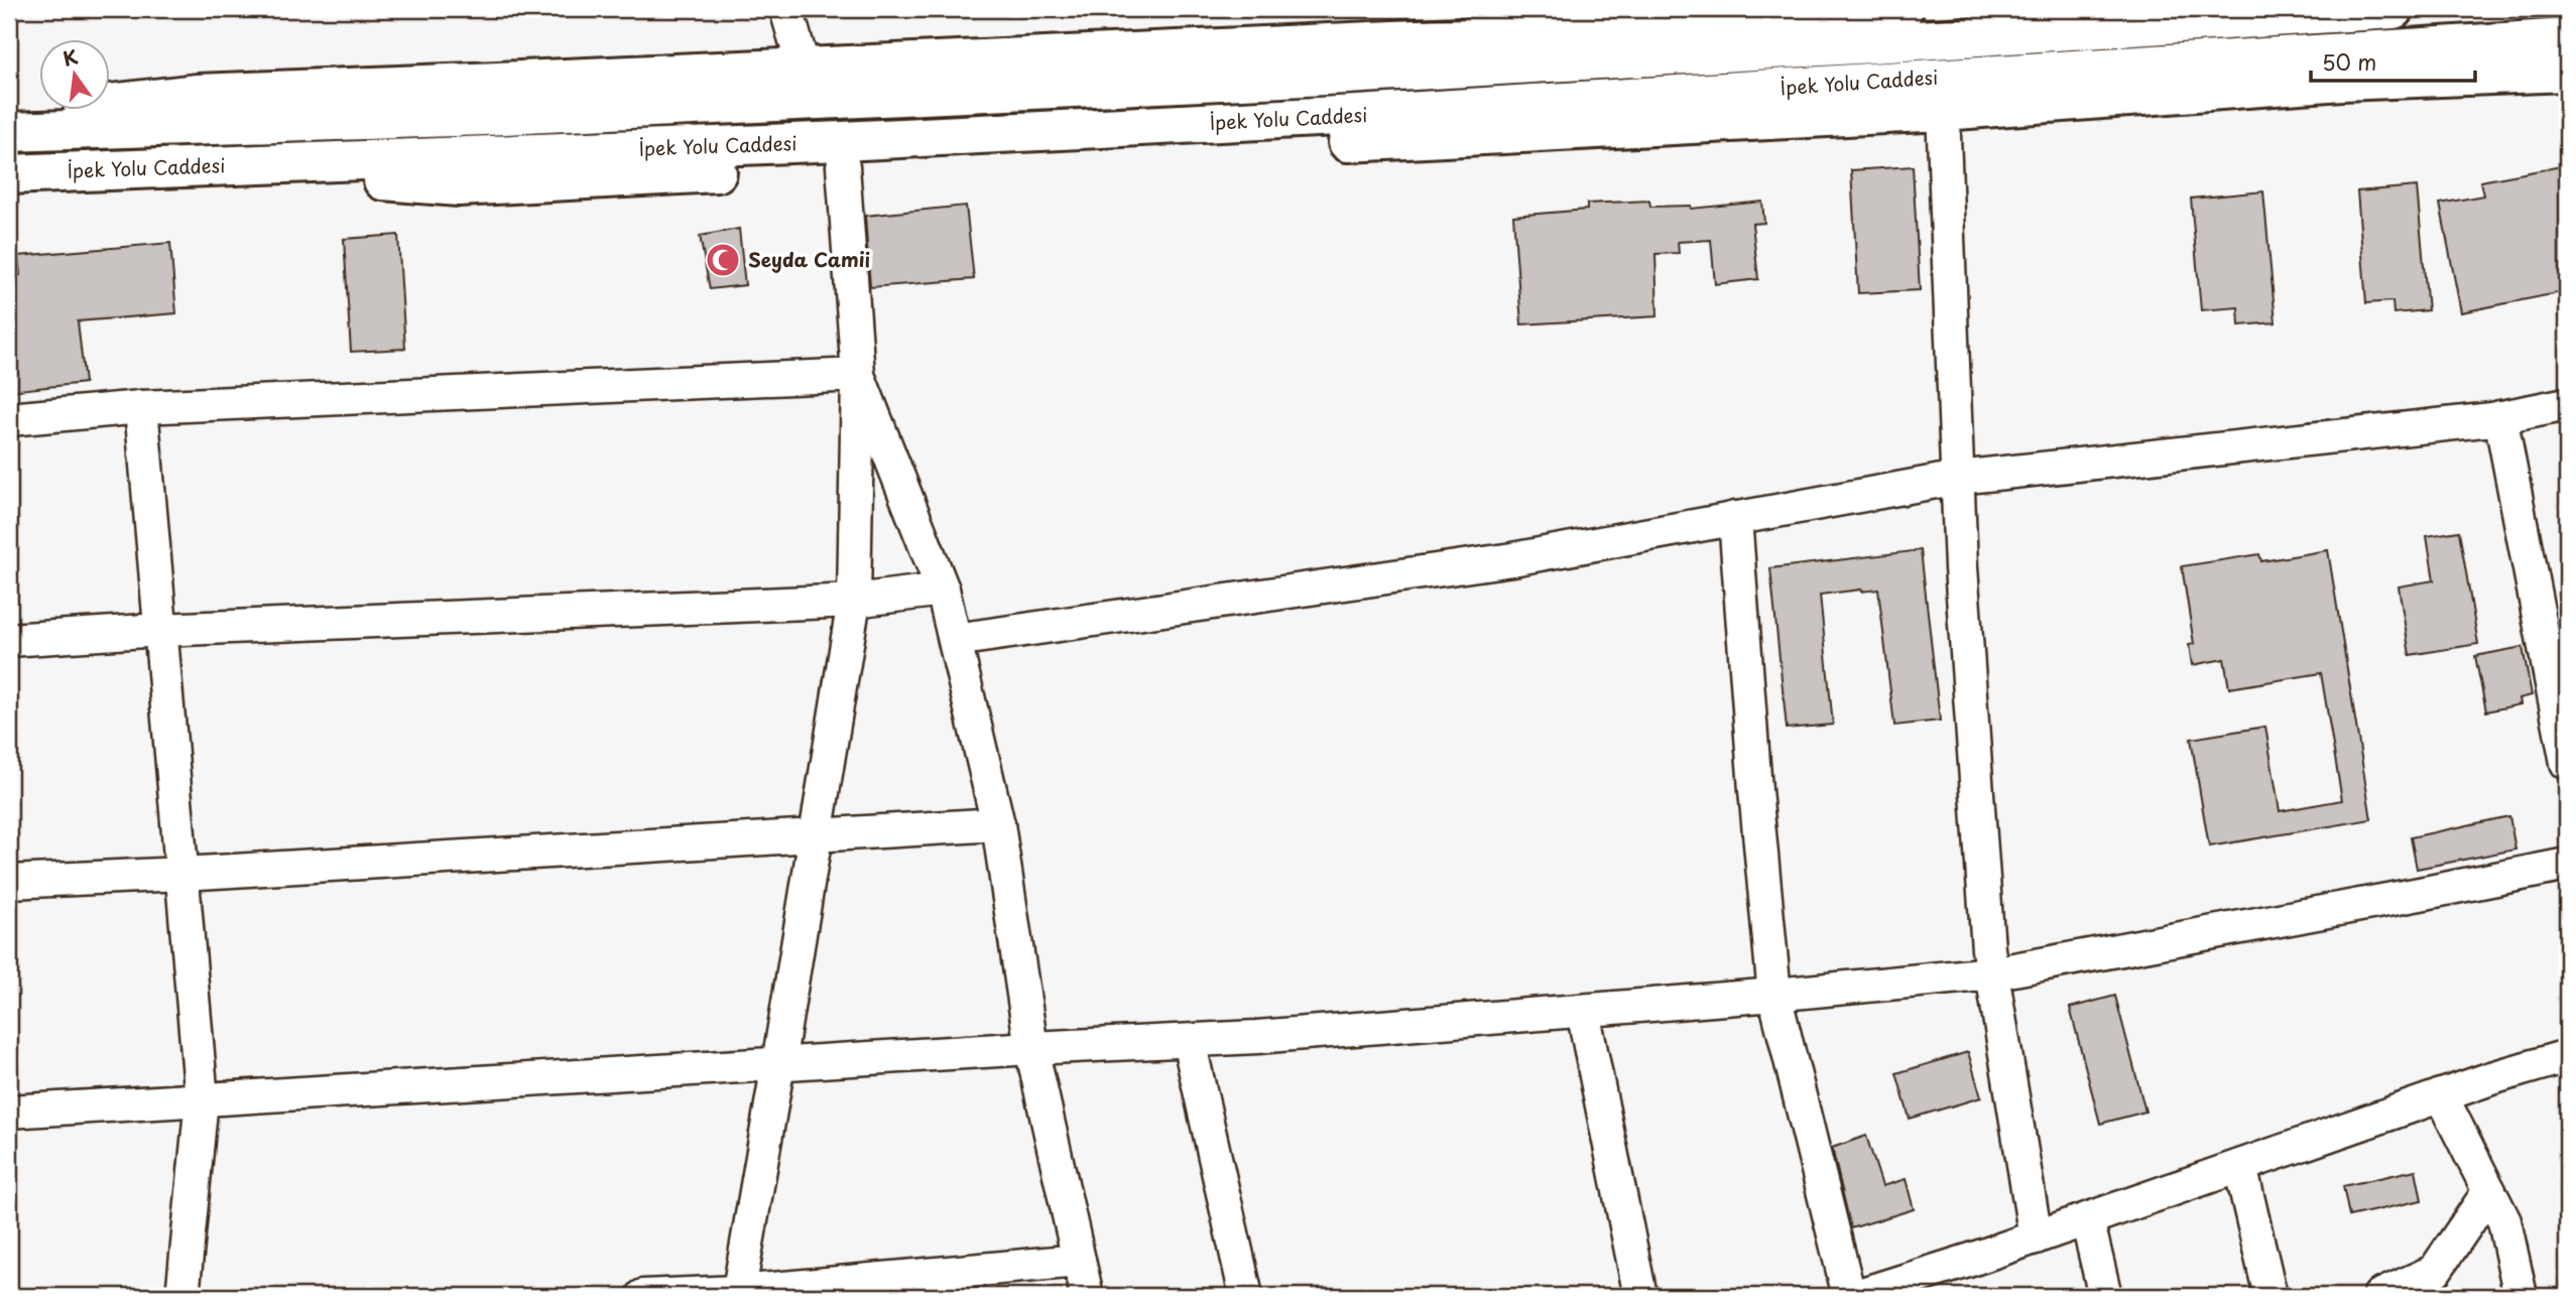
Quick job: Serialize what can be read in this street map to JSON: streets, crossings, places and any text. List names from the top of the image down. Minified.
{"streets":{"highway":["İpek Yolu Caddesi"]},"places":{"mosque":["Seyda Camii"]},"scale_bar":"50 m","north":"top"}
